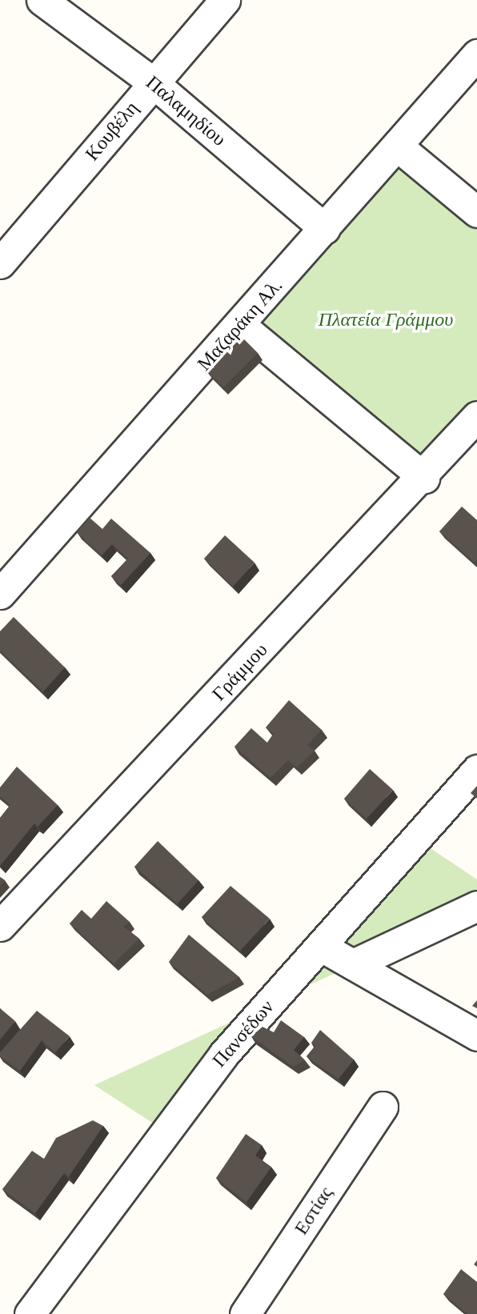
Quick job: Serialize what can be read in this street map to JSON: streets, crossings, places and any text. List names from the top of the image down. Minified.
{"streets":{"street":["Παλαμηδίου","Κουβέλη","Μαζαράκη Αλ.","Γράμμου","Πανσέδων","Εστίας"]},"crossings":[["Παλαμηδίου","Κουβέλη"],["Παλαμηδίου","Μαζαράκη Αλ."]],"parks":["Πλατεία Γράμμου"]}
